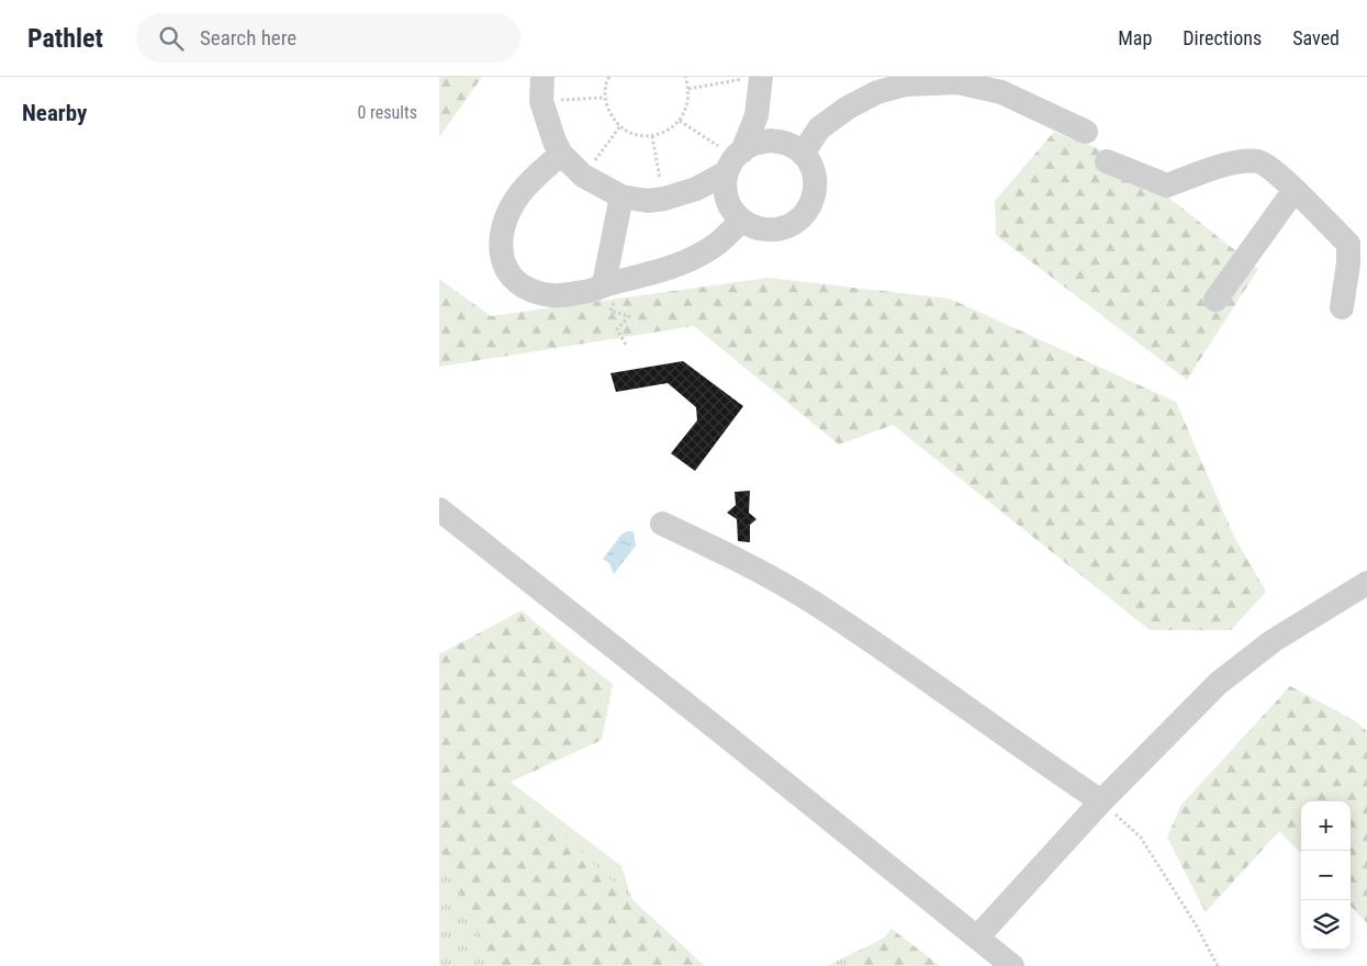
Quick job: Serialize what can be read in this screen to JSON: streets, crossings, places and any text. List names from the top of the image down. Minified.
{"page":{"header":"Pathlet","search":"Search here","nav":["Map","Directions","Saved"],"heading":["Nearby","0 results"],"map_buttons":["+","−"]}}
